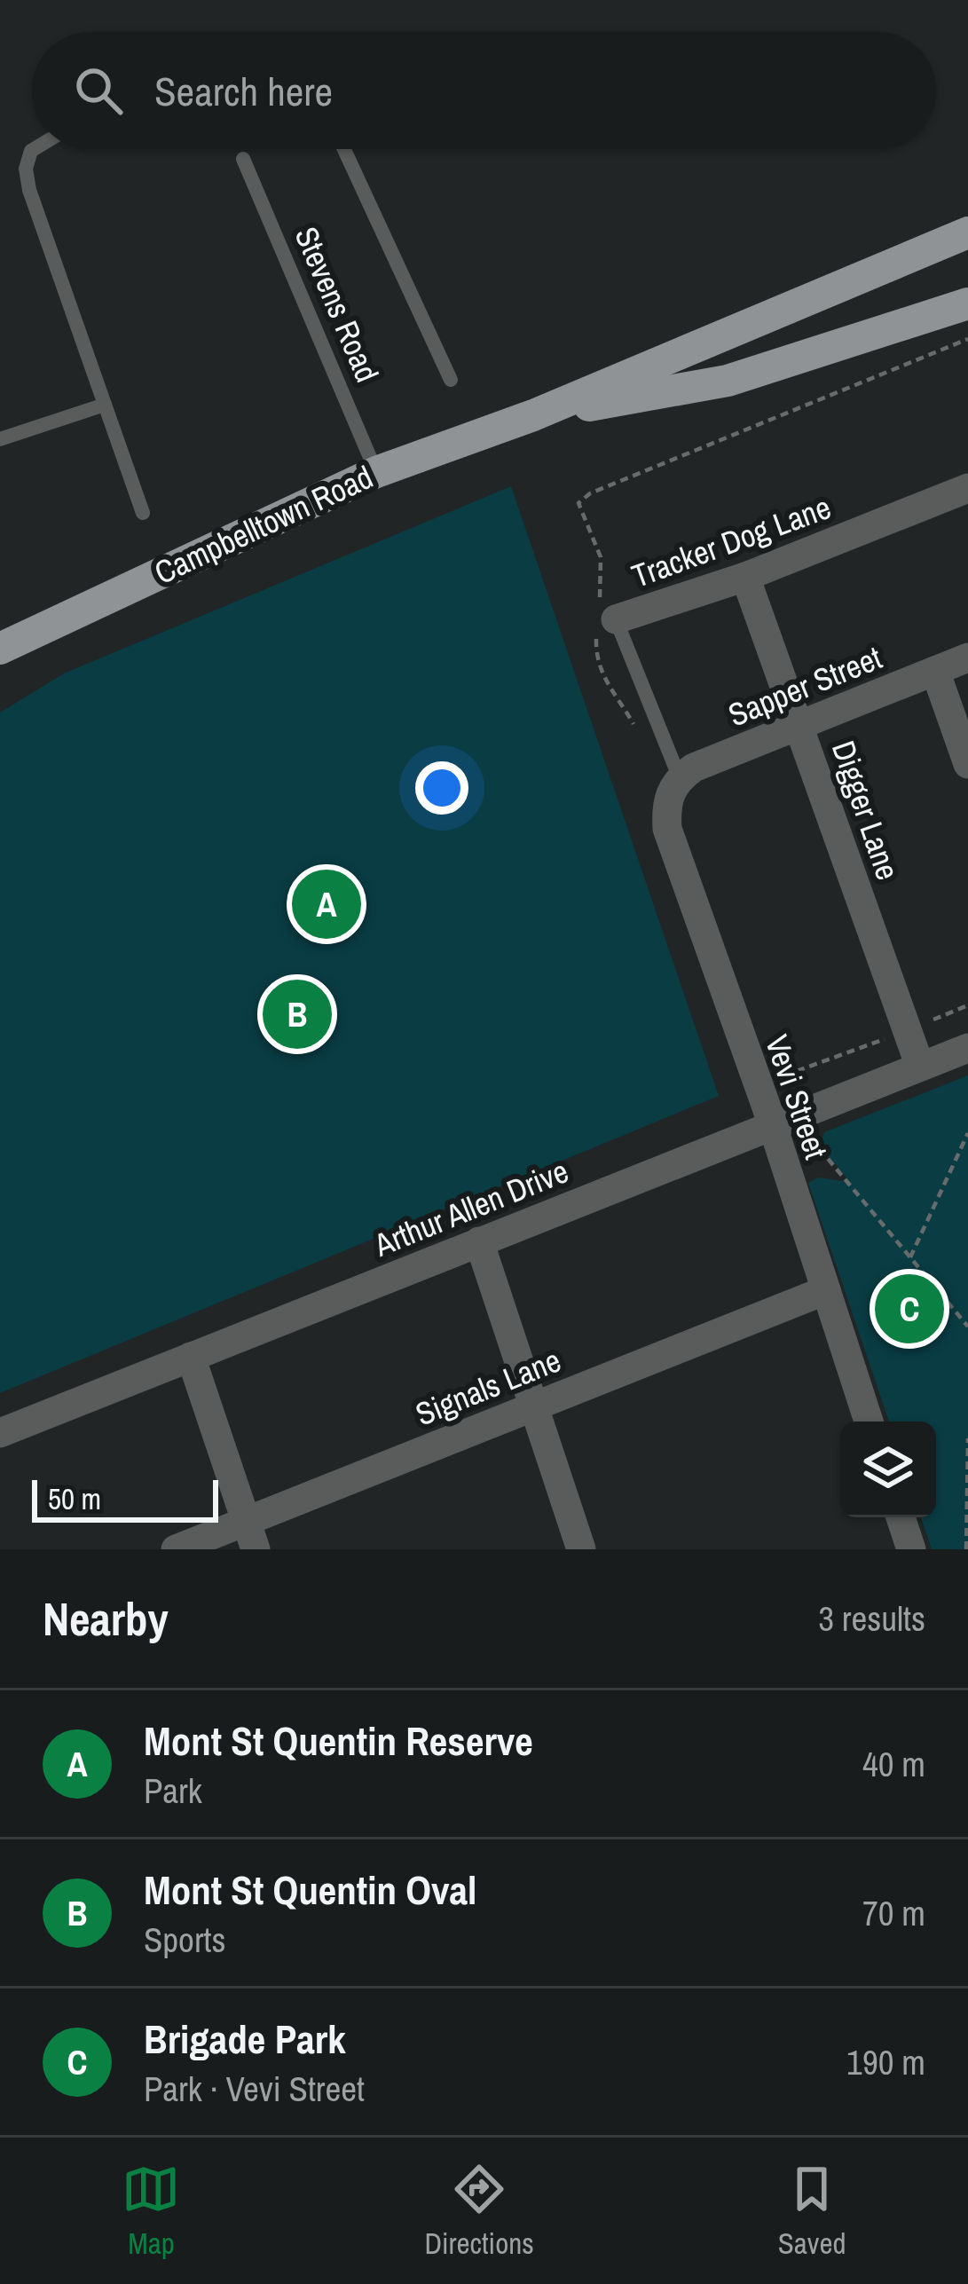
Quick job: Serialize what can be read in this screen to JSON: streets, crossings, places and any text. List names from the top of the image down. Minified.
{"streets":{"main road":["Campbelltown Road"],"street":["Tracker Dog Lane","Sapper Street","Digger Lane","Vevi Street","Arthur Allen Drive","Signals Lane"],"lane":["Stevens Road"]},"crossings":[["Stevens Road","Campbelltown Road"],["Tracker Dog Lane","Sapper Street"],["Tracker Dog Lane","Digger Lane"],["Tracker Dog Lane","Vevi Street"],["Sapper Street","Digger Lane"],["Sapper Street","Vevi Street"],["Digger Lane","Arthur Allen Drive"],["Vevi Street","Arthur Allen Drive"],["Vevi Street","Signals Lane"]],"scale_bar":"50 m","page":{"search":"Search here","pins":["A","B","C"],"scale":"50 m","heading":["Nearby","3 results"],"list":[{"mark":"A","name":"Mont St Quentin Reserve","note":"Park","value":"40 m"},{"mark":"B","name":"Mont St Quentin Oval","note":"Sports","value":"70 m"},{"mark":"C","name":"Brigade Park","note":"Park · Vevi Street","value":"190 m"}],"nav":["Map","Directions","Saved"]}}
